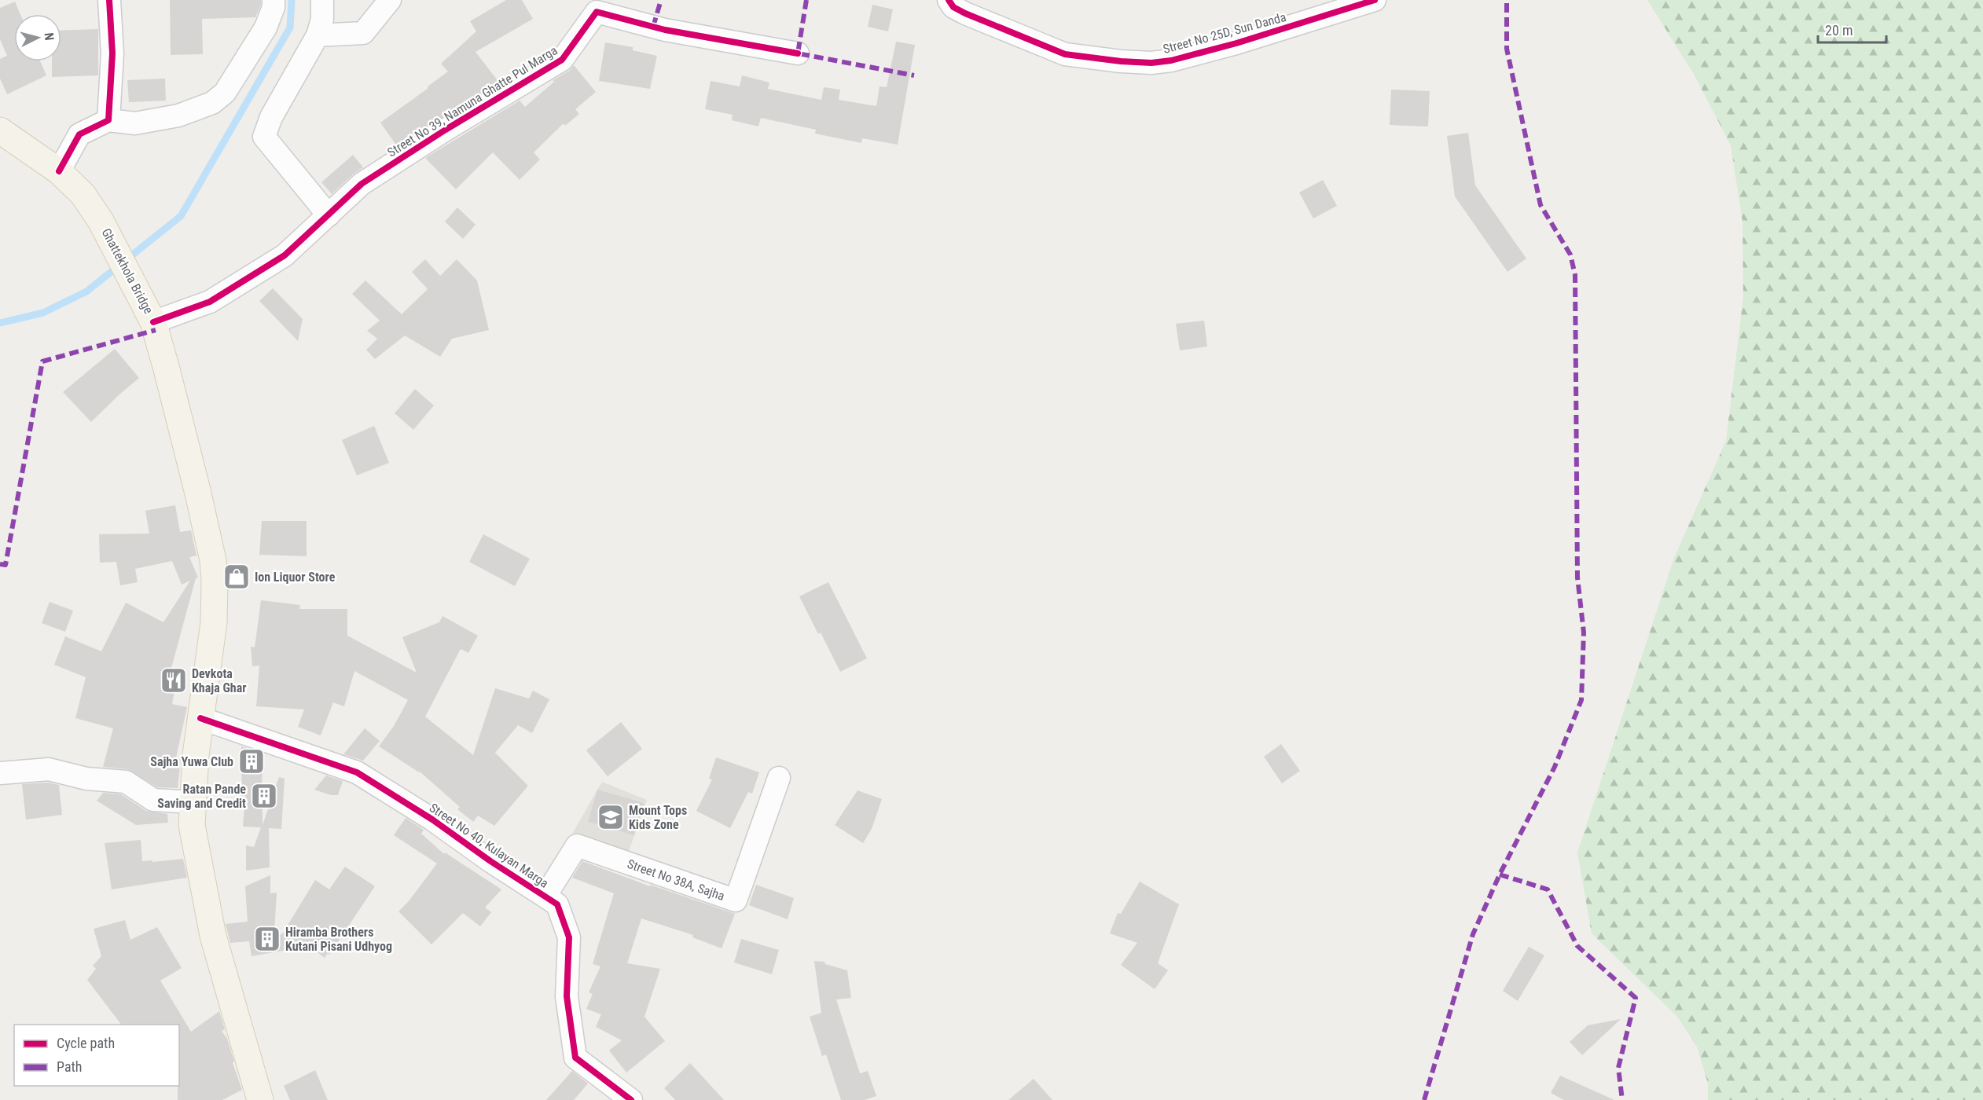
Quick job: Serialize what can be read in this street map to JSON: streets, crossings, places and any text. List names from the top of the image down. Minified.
{"streets":{"main road":["Ghattekhola Bridge"],"street":["Street No 25D, Sun Danda","Street No 39, Namuna Ghatte Pul Marga","Street No 40, Kulayan Marga","Street No 38A, Sajha"]},"crossings":[["Street No 39, Namuna Ghatte Pul Marga","Ghattekhola Bridge"],["Ghattekhola Bridge","Street No 40, Kulayan Marga"],["Street No 40, Kulayan Marga","Street No 38A, Sajha"]],"places":{"shop":["Ion Liquor Store"],"restaurant":["Devkota Khaja Ghar"],"building":["Sajha Yuwa Club","Ratan Pande Saving and Credit","Hiramba Brothers Kutani Pisani Udhyog"],"school or university":["Mount Tops Kids Zone"]},"legend":["Cycle path","Path"],"scale_bar":"20 m","north":"right"}
